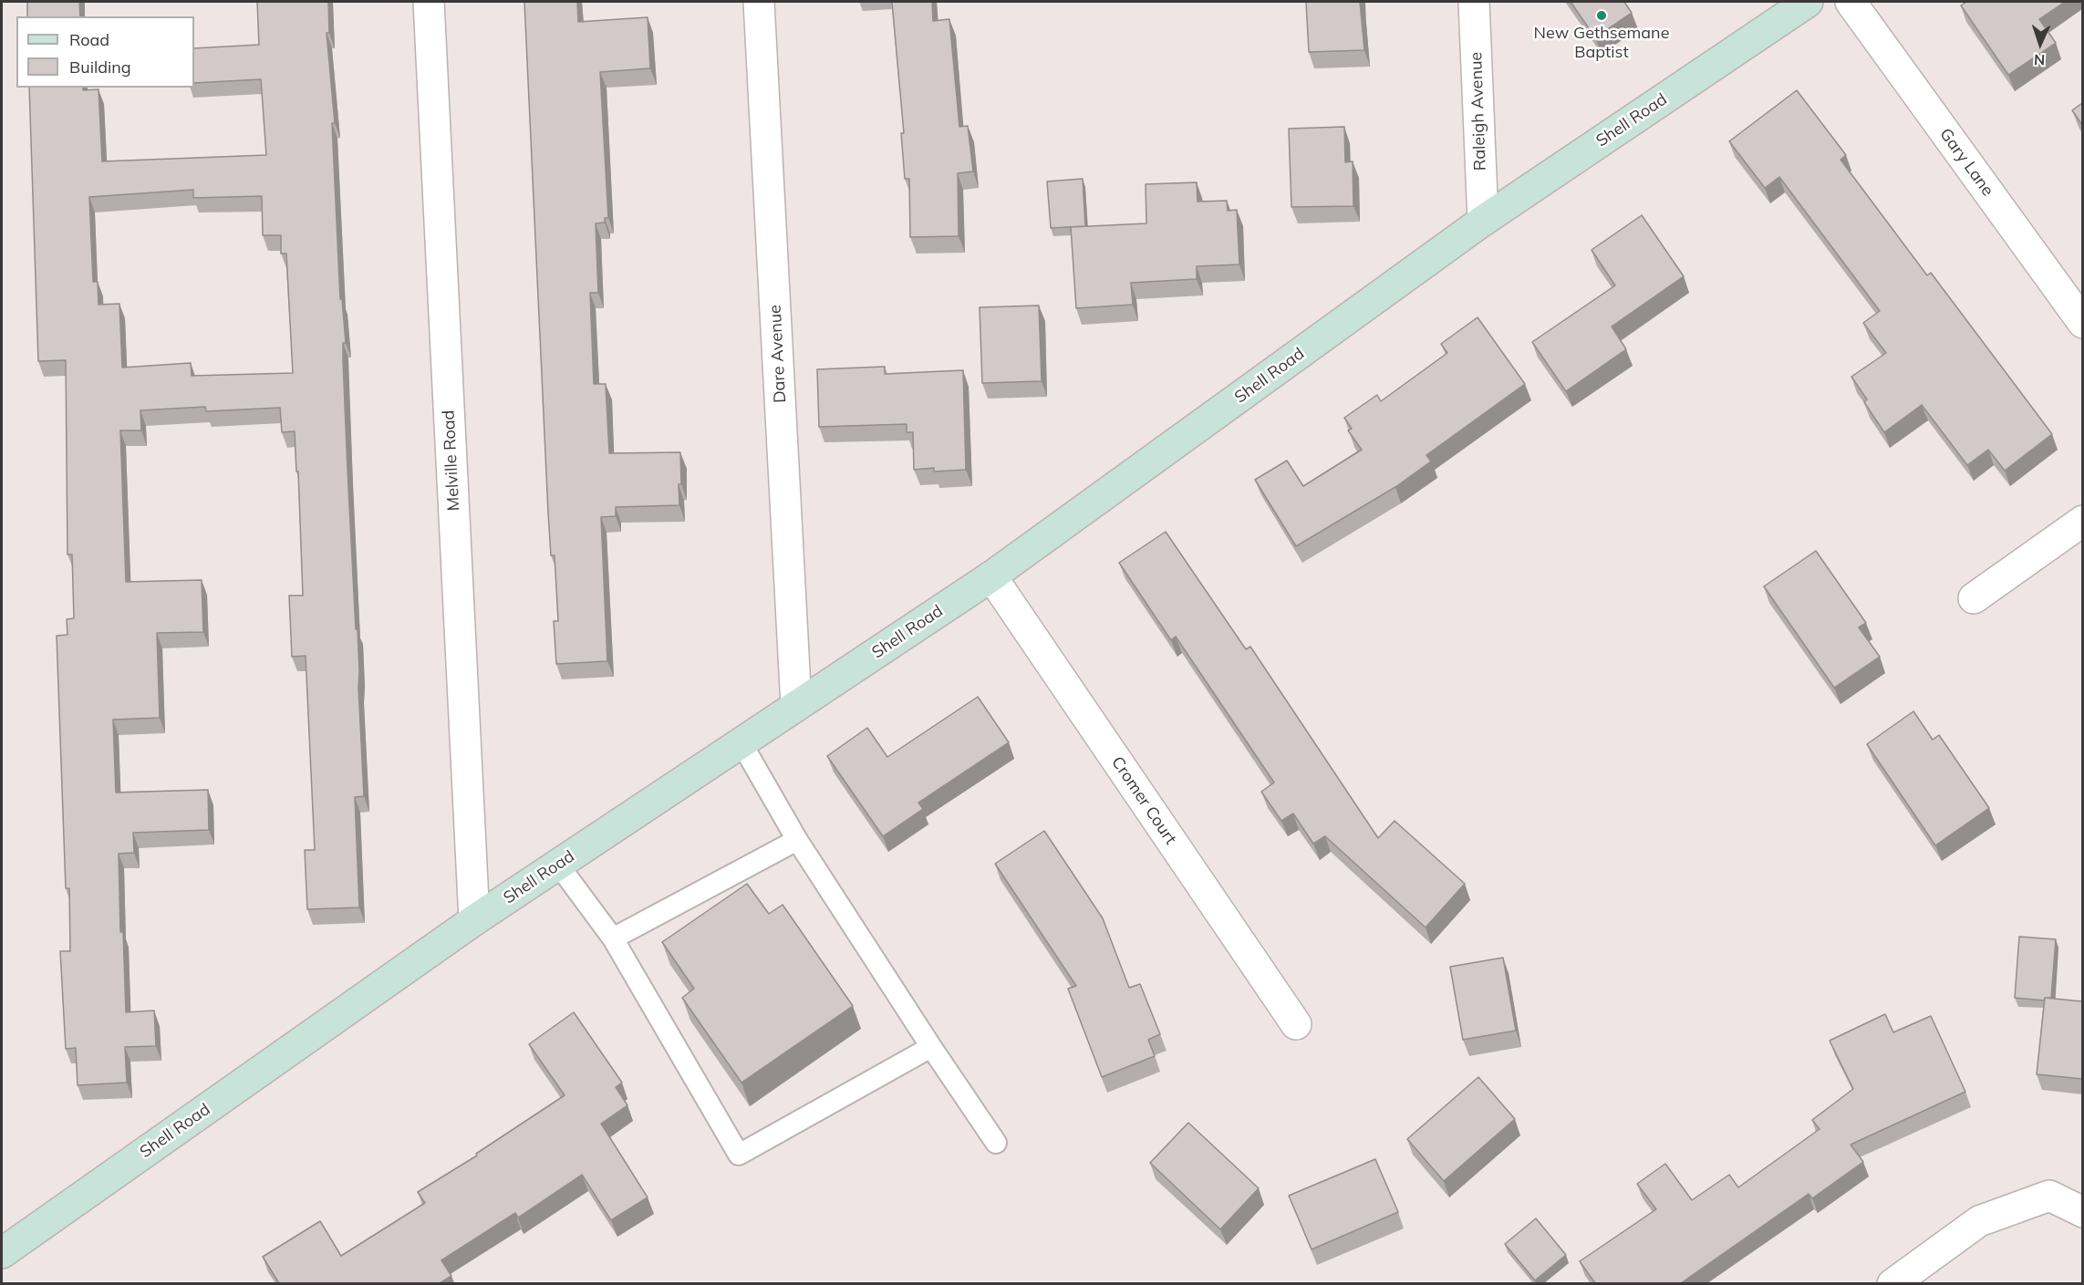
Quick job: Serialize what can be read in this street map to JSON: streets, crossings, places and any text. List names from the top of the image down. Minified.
{"streets":{"street":["Raleigh Avenue","Shell Road","Gary Lane","Dare Avenue","Melville Road","Cromer Court"]},"crossings":[["Raleigh Avenue","Shell Road"],["Shell Road","Dare Avenue"],["Shell Road","Melville Road"],["Shell Road","Cromer Court"]],"places":["New Gethsemane Baptist"],"legend":["Road","Building"],"north":"bottom"}
